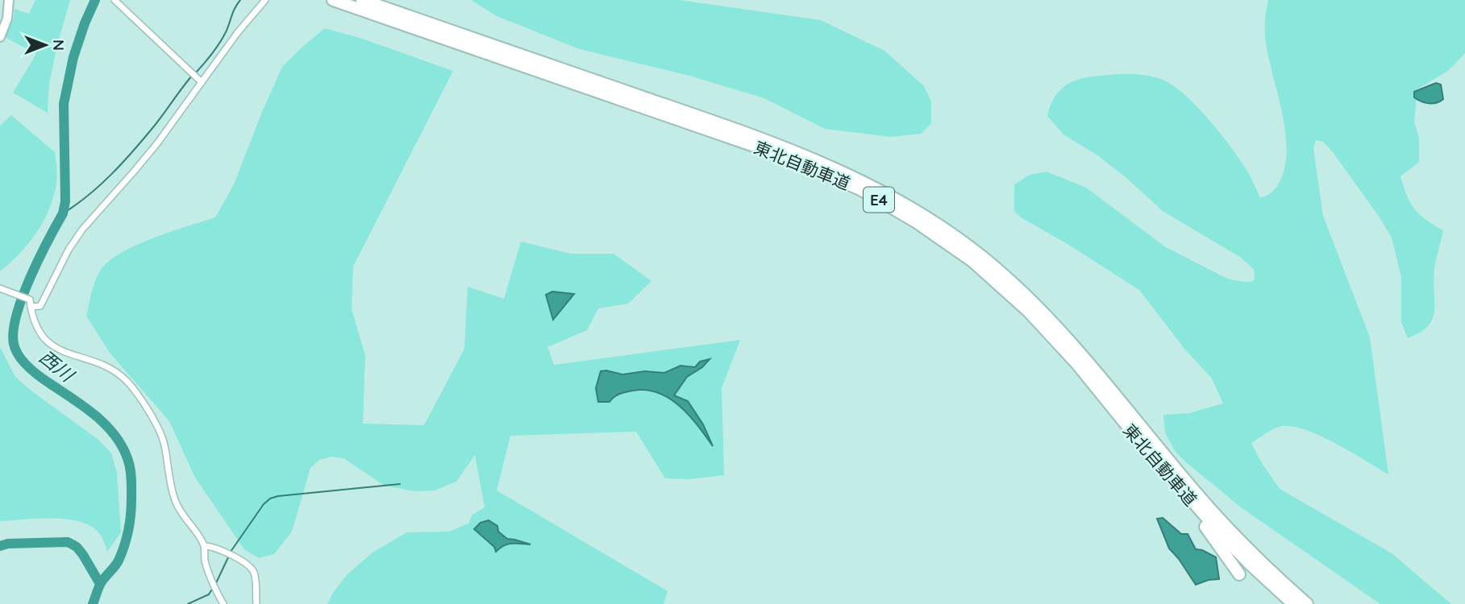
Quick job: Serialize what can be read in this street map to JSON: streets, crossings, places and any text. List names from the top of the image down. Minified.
{"streets":{"highway":["東北自動車道","E4"]},"water":["西川"],"north":"right"}
